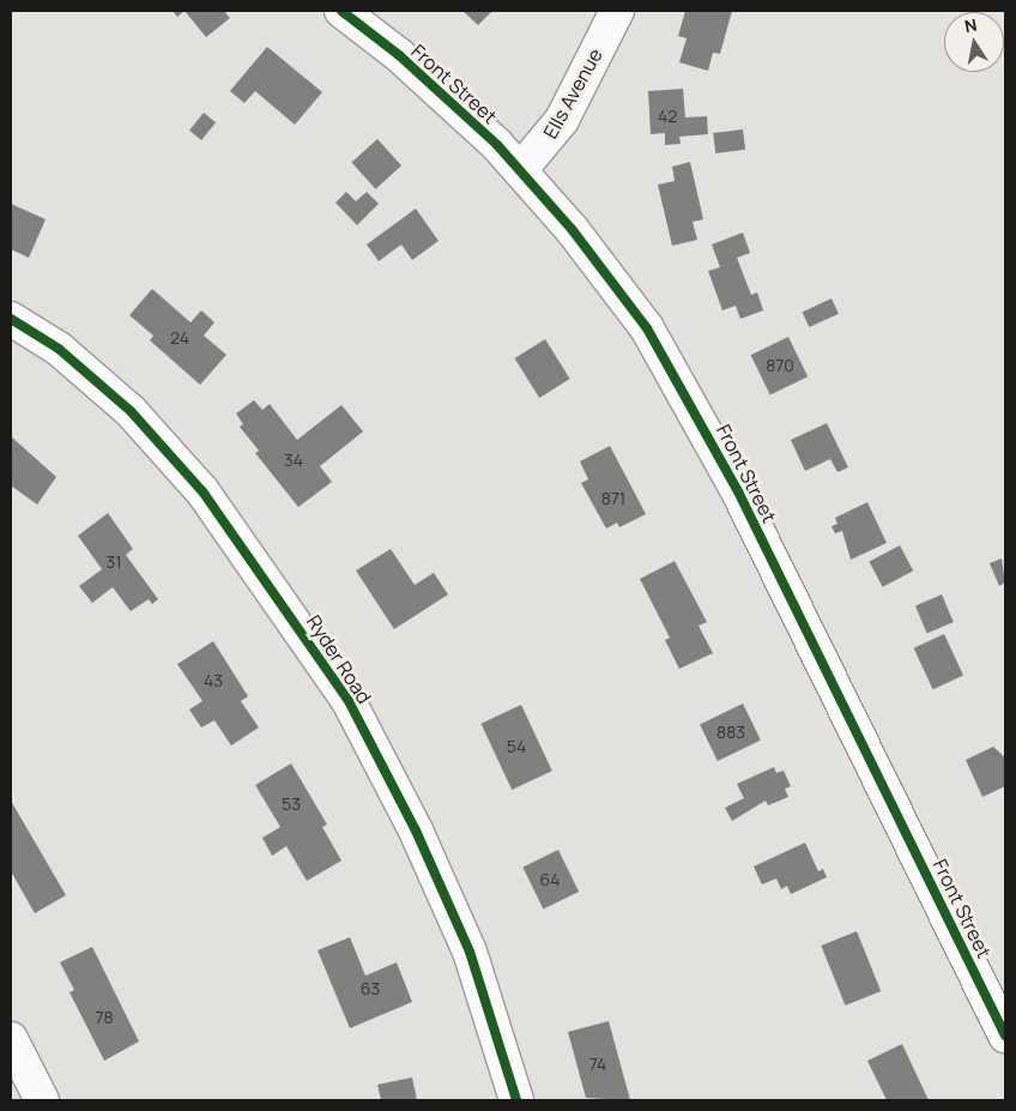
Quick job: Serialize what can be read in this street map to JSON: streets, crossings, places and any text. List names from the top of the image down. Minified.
{"streets":{"street":["Front Street","Ells Avenue","Ryder Road"]},"crossings":[["Front Street","Ells Avenue"]],"house_numbers":["42","24","870","34","871","31","43","883","54","53","64","63","78","74"],"north":"top"}
